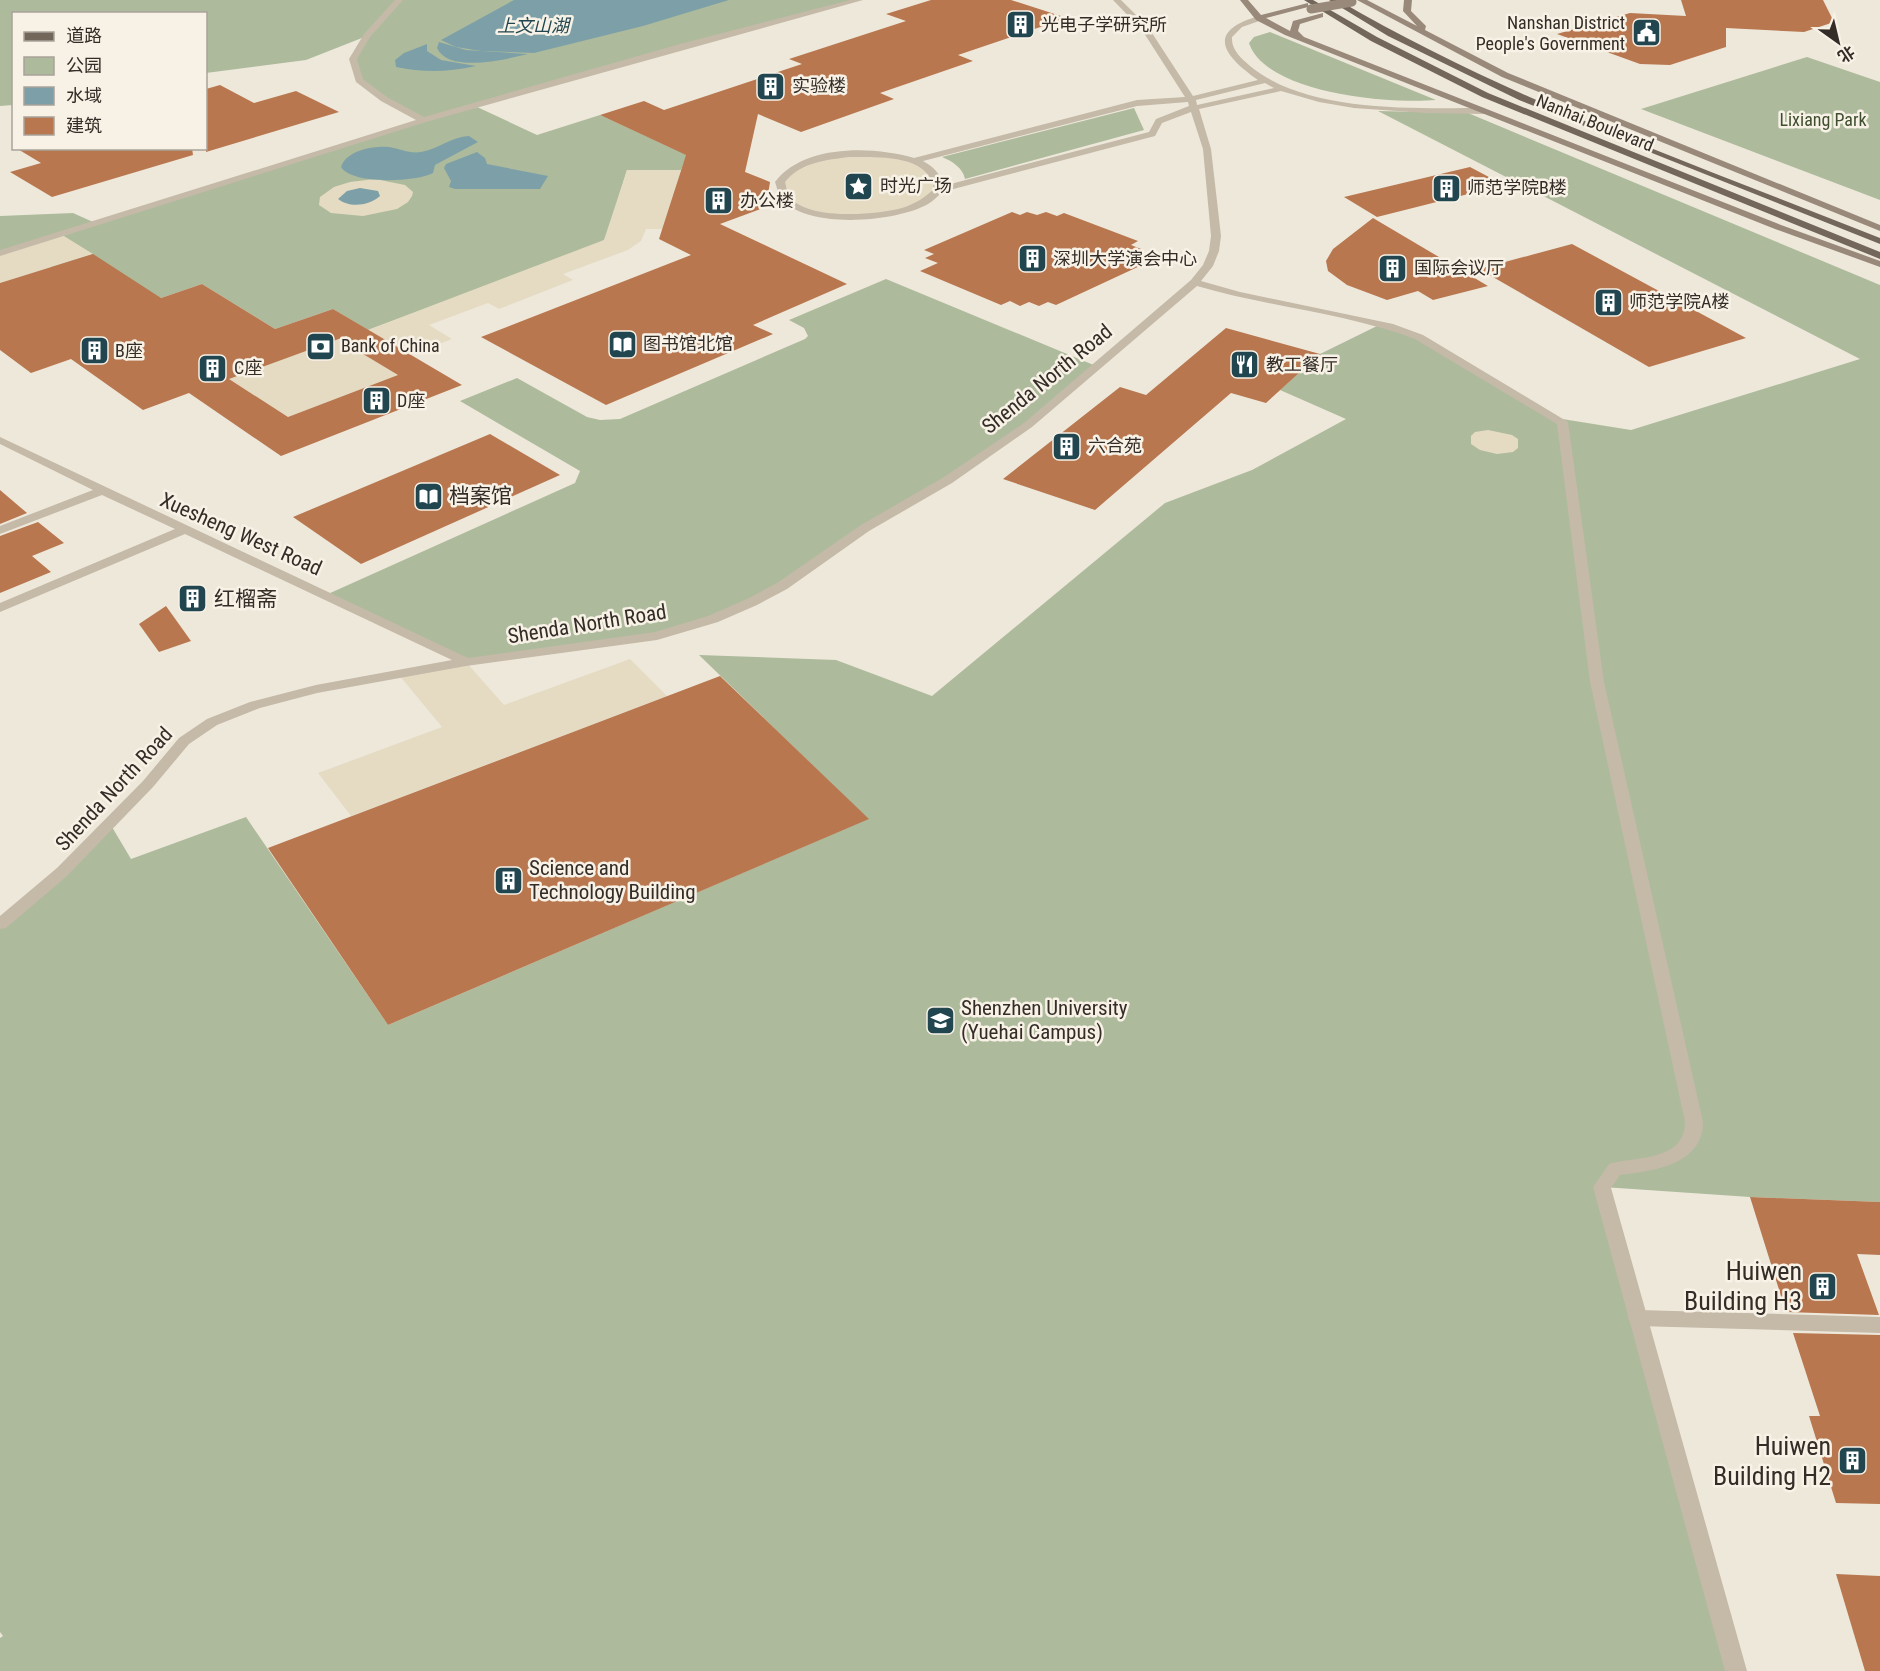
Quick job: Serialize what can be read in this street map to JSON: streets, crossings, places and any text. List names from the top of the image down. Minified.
{"streets":{"main road":["Nanhai Boulevard"],"street":["Shenda North Road","Xuesheng West Road"]},"crossings":[["Shenda North Road","Xuesheng West Road"]],"water":["上文山湖"],"parks":["Lixiang Park"],"places":{"building":["光电子学研究所","实验楼","师范学院B楼","办公楼","深圳大学演会中心","国际会议厅","师范学院A楼","B座","C座","D座","六合苑","红榴斋","Science and Technology Building","Huiwen Building H3","Huiwen Building H2"],"public building":["Nanshan District People′s Government"],"place":["时光广场"],"library":["图书馆北馆","档案馆"],"bank":["Bank of China"],"restaurant":["教工餐厅"],"school or university":["Shenzhen University (Yuehai Campus)"]},"legend":["道路","公园","水域","建筑"],"north":"bottom right"}
